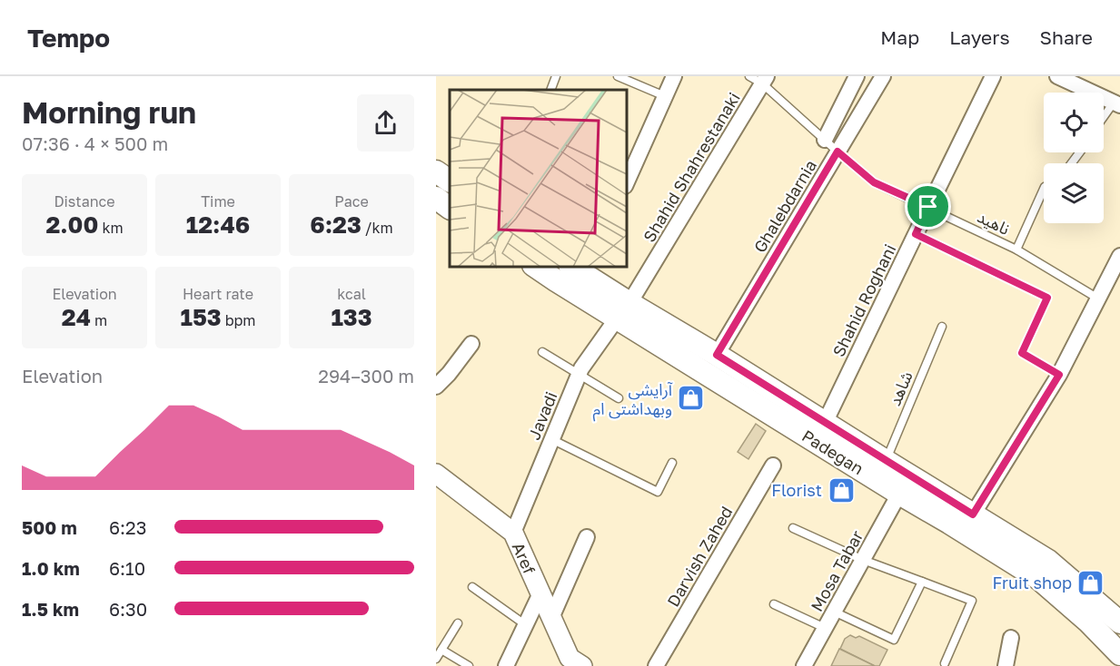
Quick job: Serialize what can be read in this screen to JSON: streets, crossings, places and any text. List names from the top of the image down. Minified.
{"streets":{"main road":["Padegan"],"street":["Shahid Shahrestanaki","Ghalebdarnia","Shahid Roghani","Javadi","Darvish Zahed","Aref","Mosa Tabar"],"lane":["ناهید","شاهد"]},"crossings":[["Shahid Shahrestanaki","ناهید"],["Shahid Shahrestanaki","Javadi"],["Shahid Shahrestanaki","Padegan"],["Ghalebdarnia","ناهید"],["Ghalebdarnia","Padegan"],["ناهید","Shahid Roghani"],["Shahid Roghani","Padegan"],["شاهد","Padegan"],["Javadi","Padegan"],["Javadi","Aref"],["Padegan","Mosa Tabar"]],"places":{"shop":["آرایشی وبهداشتی ام","Florist","Fruit shop"]},"page":{"header":"Tempo","nav":["Map","Layers","Share"],"heading":["Morning run","07:36 · 4 × 500 m"],"stats":[["Distance","2.00 km"],["Time","12:46"],["Pace","6:23 /km"],["Elevation","24 m"],["Heart rate","153 bpm"],["kcal","133"]],"chart":["Elevation","294–300 m"],"list":[{"name":"500 m","note":"6:23"},{"name":"1.0 km","note":"6:10"},{"name":"1.5 km","note":"6:30"}]}}
